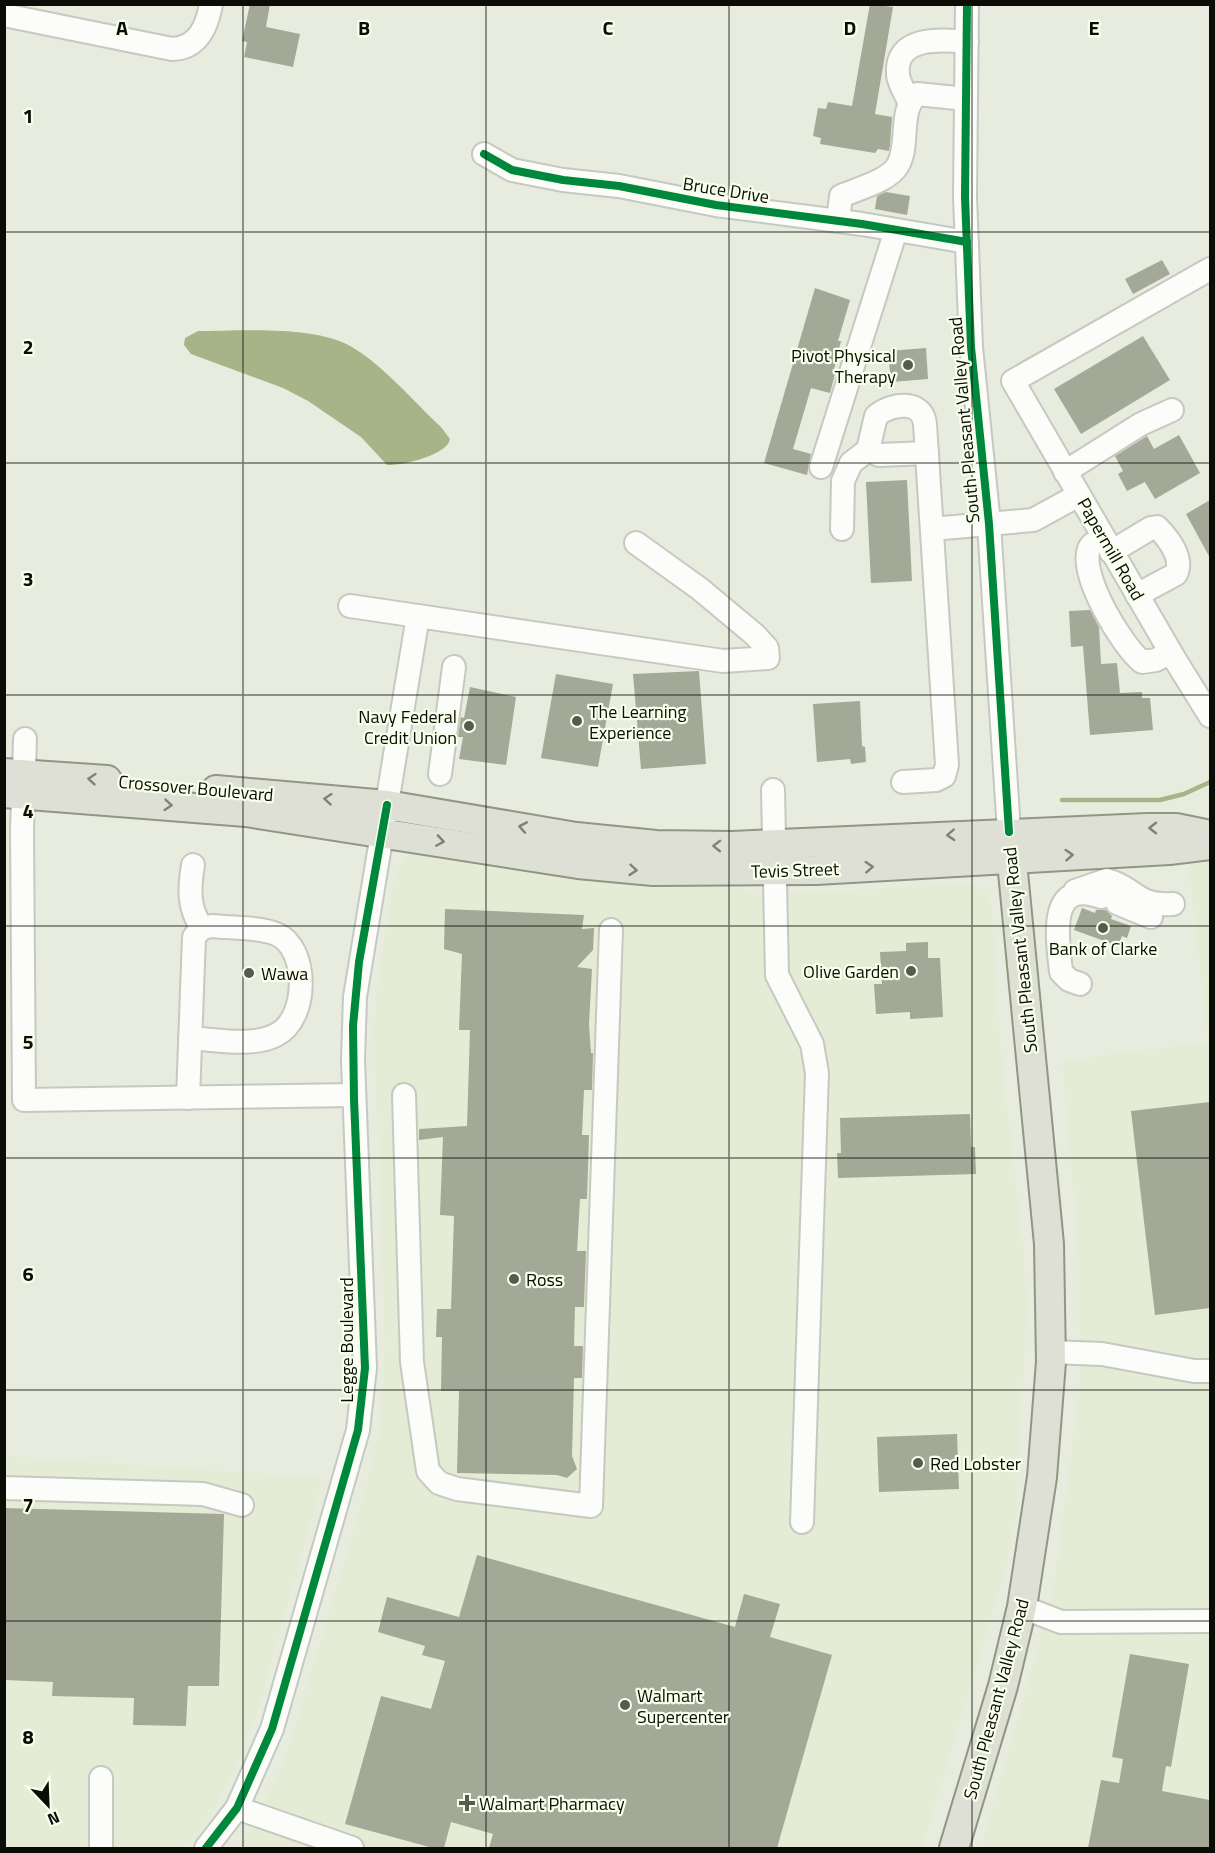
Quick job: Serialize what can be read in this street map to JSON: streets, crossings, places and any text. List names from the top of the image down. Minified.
{"streets":{"main road":["South Pleasant Valley Road","Crossover Boulevard","Tevis Street"],"street":["Bruce Drive","Papermill Road","Legge Boulevard"]},"crossings":[["Bruce Drive","South Pleasant Valley Road"],["South Pleasant Valley Road","Tevis Street"],["Crossover Boulevard","Tevis Street"],["Crossover Boulevard","Legge Boulevard"],["Tevis Street","Legge Boulevard"]],"places":{"other":["Pivot Physical Therapy","The Learning Experience","Navy Federal Credit Union","Bank of Clarke","Olive Garden","Wawa","Ross","Red Lobster","Walmart Supercenter"],"health":["Walmart Pharmacy"]},"north":"bottom right","grid":{"columns":["A","B","C","D","E"],"rows":["1","2","3","4","5","6","7","8"]}}
